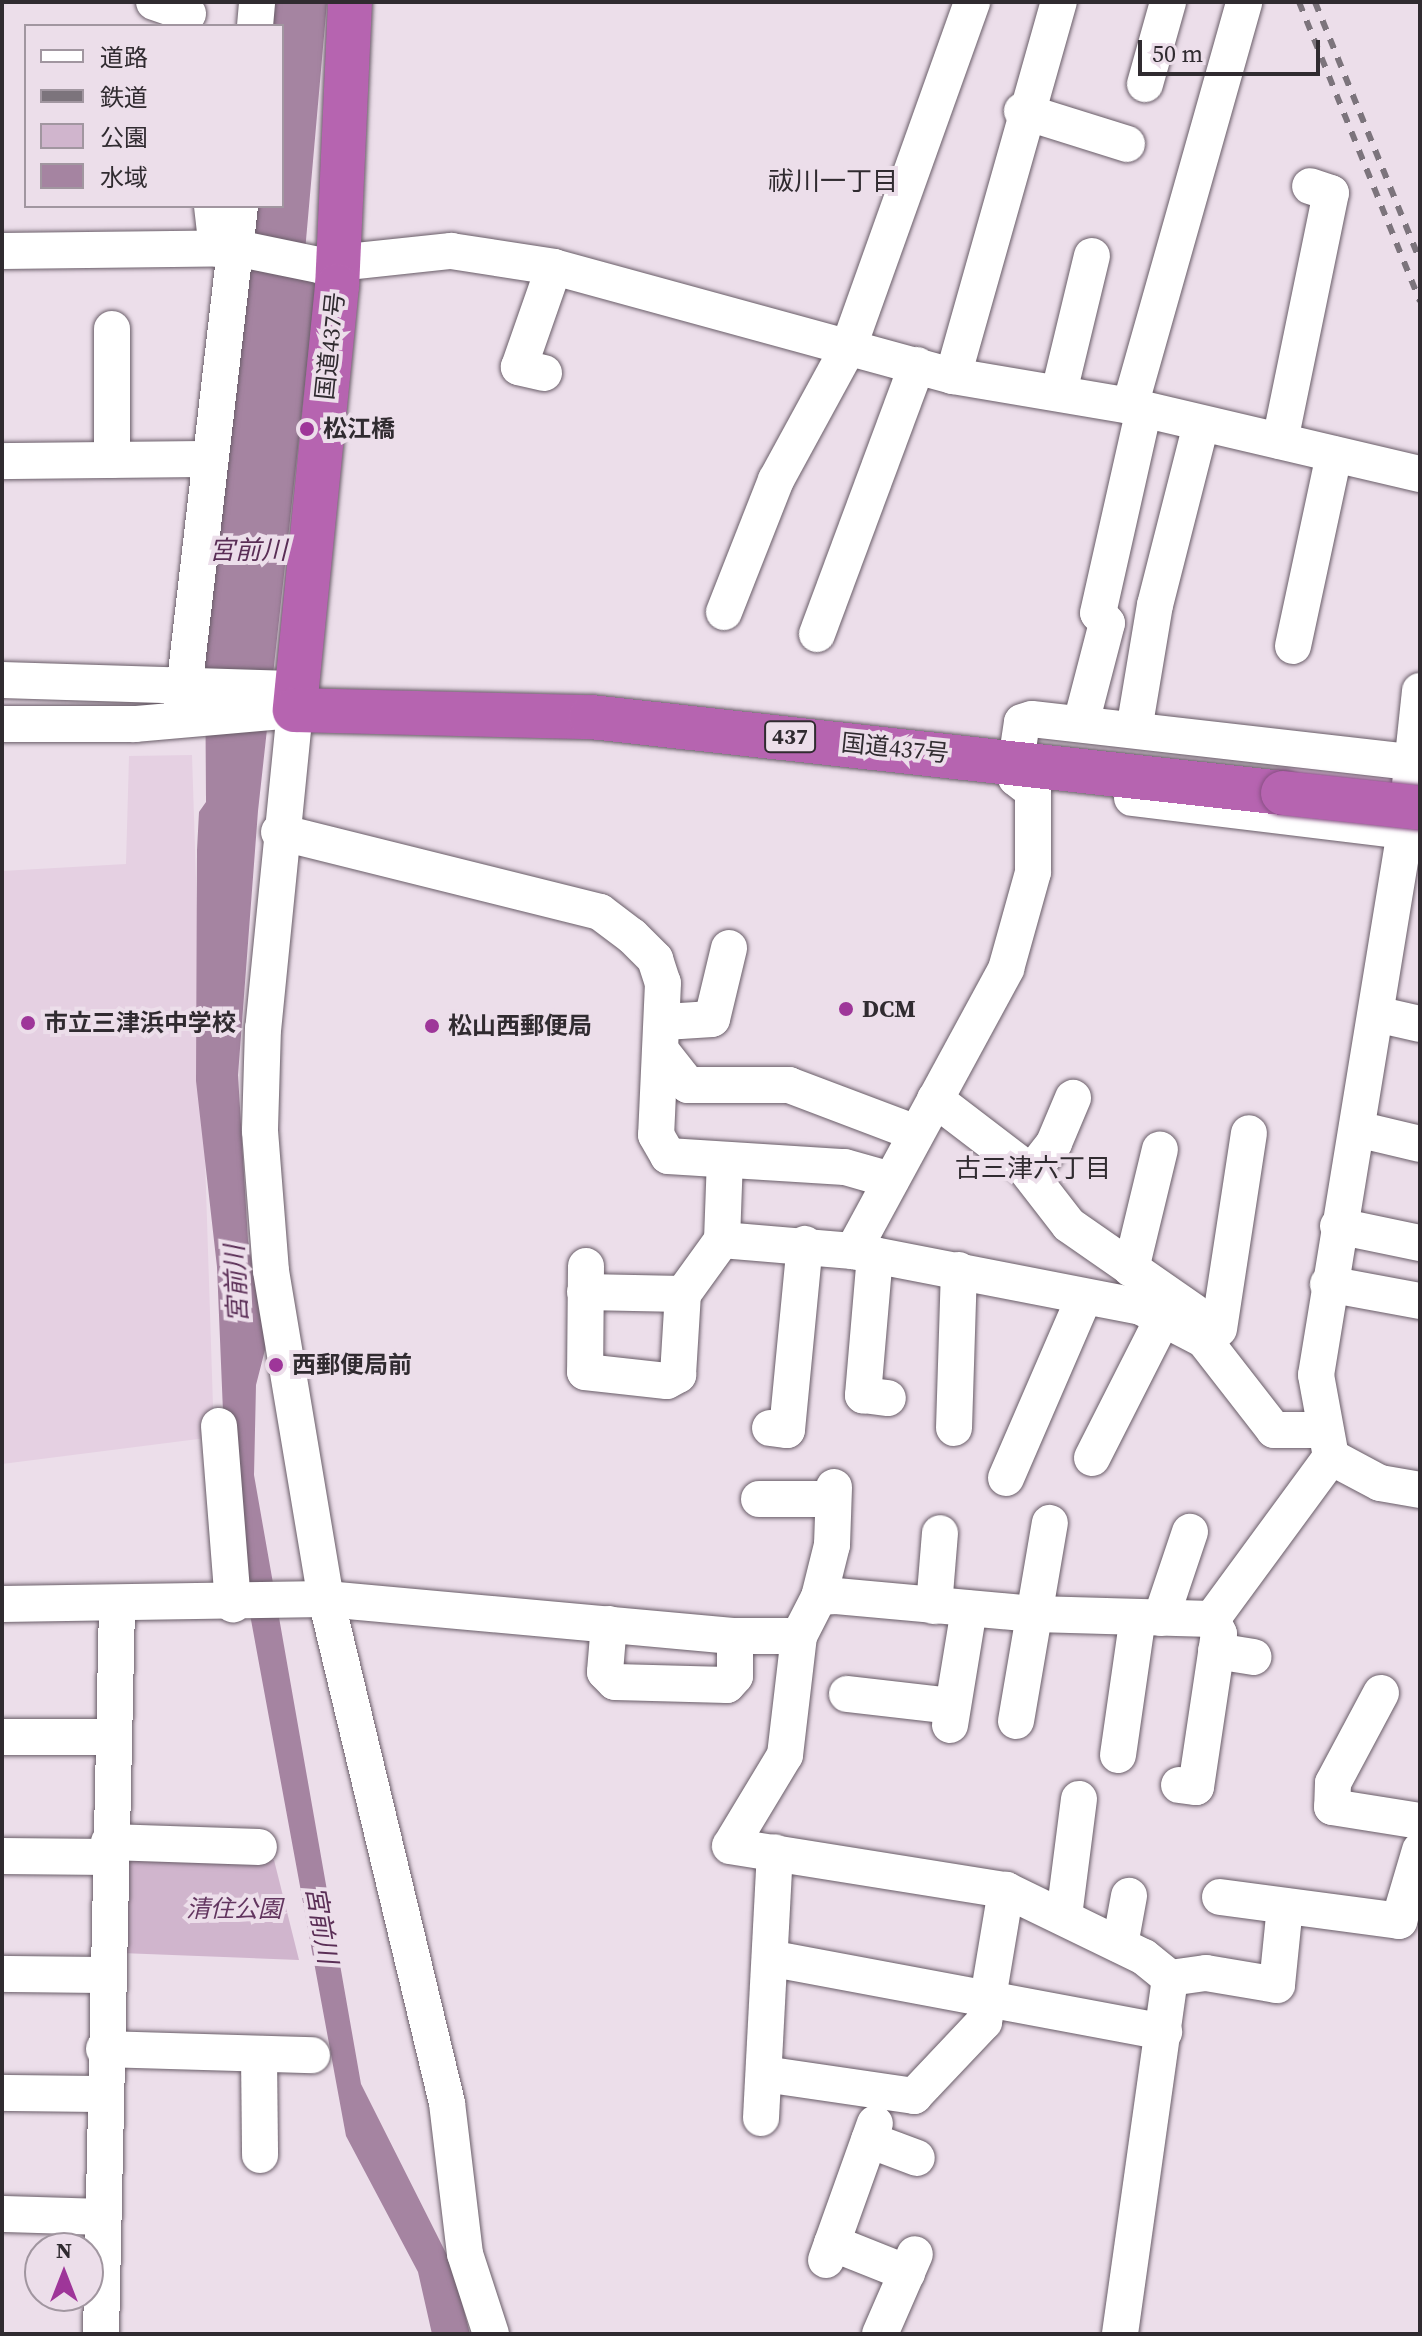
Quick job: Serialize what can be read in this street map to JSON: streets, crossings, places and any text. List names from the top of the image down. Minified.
{"streets":{"highway":["国道437号","437"]},"districts":["祓川一丁目","古三津六丁目"],"water":["宮前川"],"parks":["清住公園"],"places":["松江橋","DCM","市立三津浜中学校","松山西郵便局","西郵便局前"],"legend":["道路","鉄道","公園","水域"],"scale_bar":"50 m","north":"top"}
